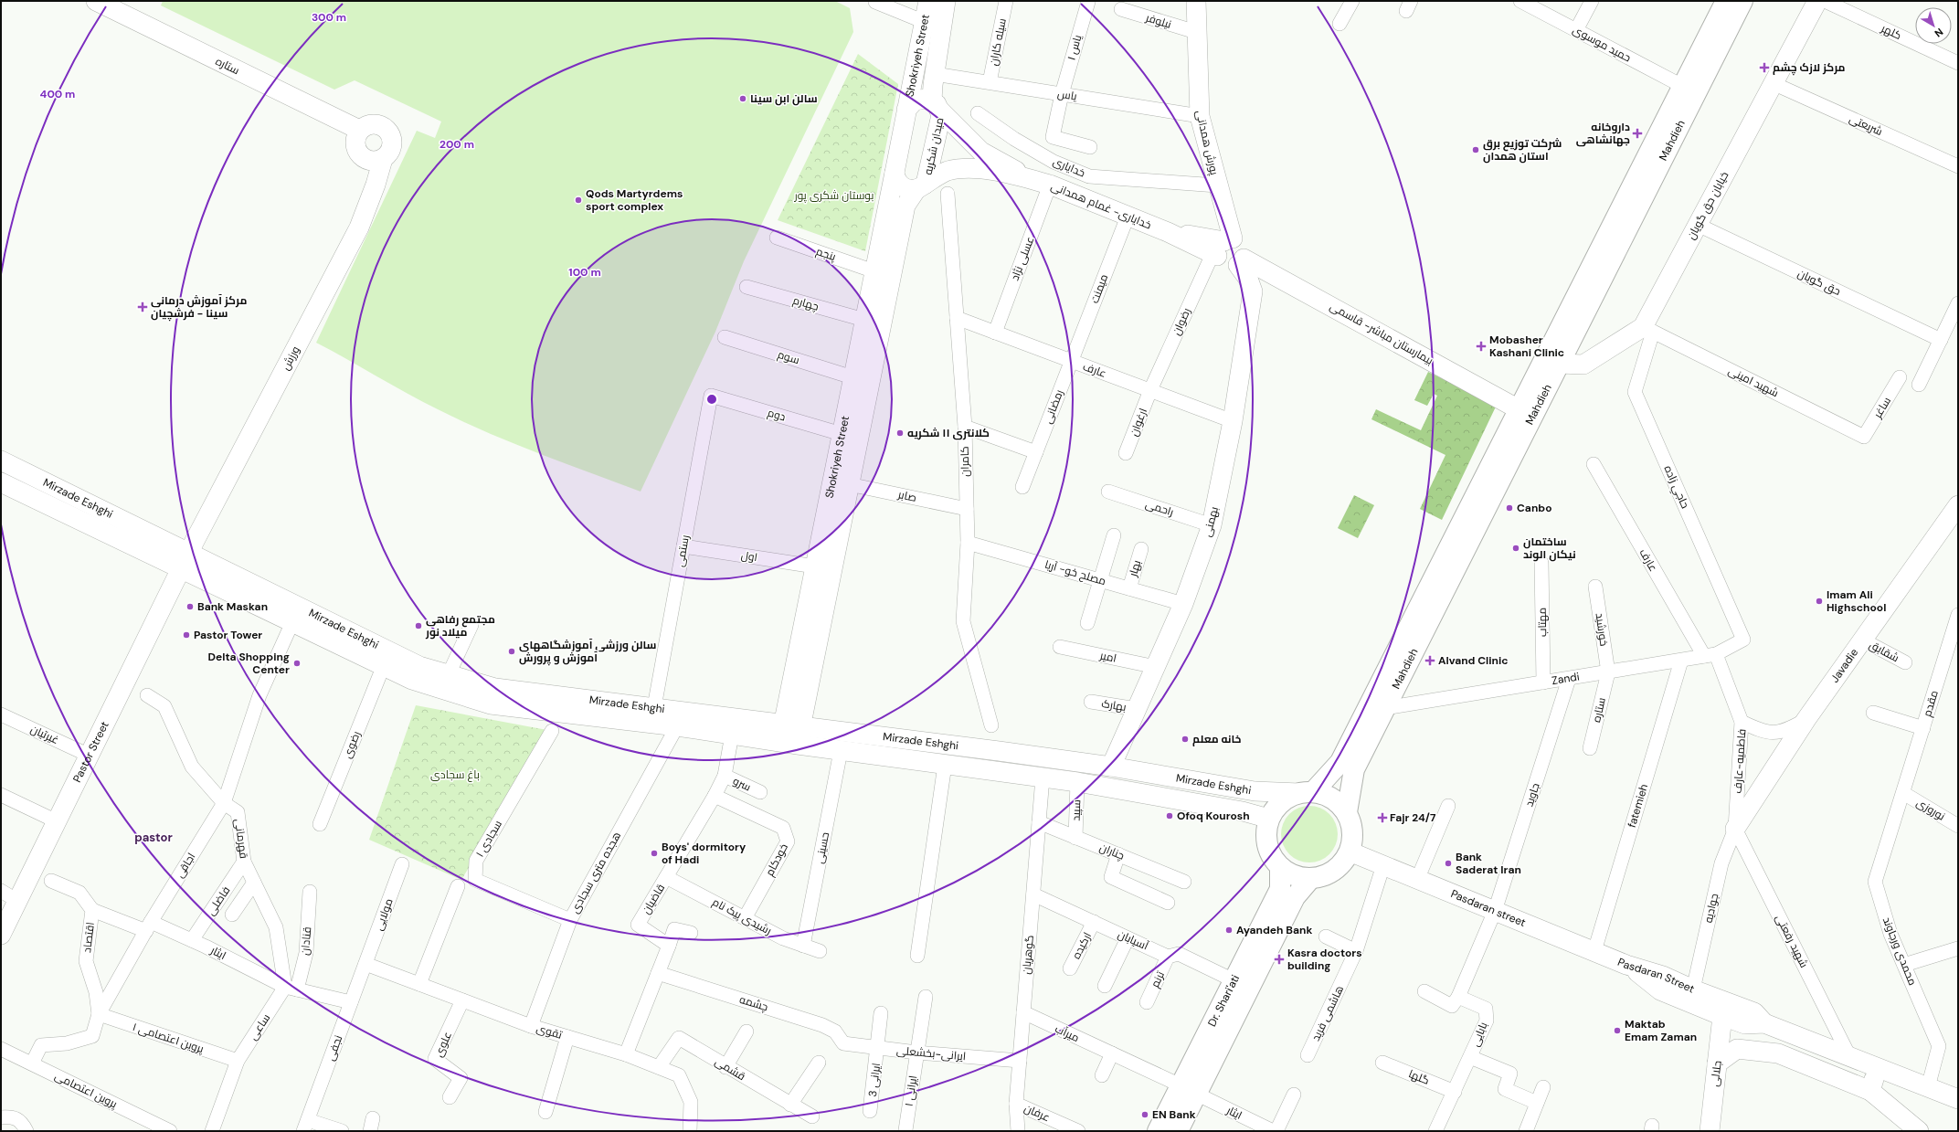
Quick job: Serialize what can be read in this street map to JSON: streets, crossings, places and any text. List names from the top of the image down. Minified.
{"streets":{"main road":["Shokriyeh Street","ستاره","Mahdieh","پورش همدانی","میدان شکریه","خدایاری- غمام همدانی","خیابان حق گویان","بیمارستان مباشر- قاسمی","ورزش","Mirzade Eshghi","بهمنی","Javadie","Pastor Street","Pasdaran street","Pasdaran Street","Dr. Shari'ati","جلالی"],"street":["نیلوفر","کلهر","سیله کاران","حمید موسوی","یاس ۱","یاس","شریعتی","خدایاری","پنجم","عسلی نژاد","حق گویان","میمنت","چهارم","رضوان","سوم","عارف","شهید امینی","رمضانی","ساغر","دوم","ارغوان","کامران","حاجي زاده","صابر","راحمی","رستمی","اول","بهار","مصلح خو- آریا","مهتاب","خورشید","شقابق","امیر","Zandi","مقدم","بهارک","غیرتیان","رضوی","فاطمیه-عارف","سرو","جاوید","fatemieh","نوروزی","سپید","قهرمانی","سجادی ۱","حسینی","چناران","خودکام","اجاقی","هجده متری سجادی","قاضیان","فاضلی","جوادیه","مولایی","رشیدی پیک نام","اقتصاد","آسیابان","قنادان","شهید رفعتی","ارکیده","محمدی ورجاوند","ایثار","گوهریان","ترنم","چشمه","هاشمی فرید","ساعی","تقوی","میرآب","بابایی","پروین اعتصامی ۱","علوی","نجفی","ایرانی-بخشعلی","قشمی","گلها","ایرانی 3","پروین اعتصامی","ایرانی ۱","عرفان"]},"crossings":[["نیلوفر","پورش همدانی"],["سیله کاران","یاس"],["حمید موسوی","Mahdieh"],["یاس ۱","یاس"],["Shokriyeh Street","یاس"],["Shokriyeh Street","میدان شکریه"],["Shokriyeh Street","پنجم"],["Shokriyeh Street","چهارم"],["Shokriyeh Street","سوم"],["Shokriyeh Street","دوم"],["Shokriyeh Street","صابر"],["Shokriyeh Street","Mirzade Eshghi"],["Shokriyeh Street","اول"],["ستاره","ورزش"],["ستاره","خورشید"],["ستاره","Zandi"],["یاس","پورش همدانی"],["شریعتی","خیابان حق گویان"],["Mahdieh","خیابان حق گویان"],["Mahdieh","بیمارستان مباشر- قاسمی"],["Mahdieh","Mirzade Eshghi"],["Mahdieh","Zandi"],["Mahdieh","Pasdaran street"],["Mahdieh","Dr. Shari'ati"],["پورش همدانی","خدایاری"],["پورش همدانی","خدایاری- غمام همدانی"],["پورش همدانی","رضوان"],["پورش همدانی","بیمارستان مباشر- قاسمی"],["پورش همدانی","بهمنی"],["خدایاری- غمام همدانی","عسلی نژاد"],["خدایاری- غمام همدانی","میمنت"],["خدایاری- غمام همدانی","رضوان"],["خدایاری- غمام همدانی","بیمارستان مباشر- قاسمی"],["خدایاری- غمام همدانی","بهمنی"],["خیابان حق گویان","حق گویان"],["خیابان حق گویان","شهید امینی"],["خیابان حق گویان","حاجي زاده"],["عسلی نژاد","عارف"],["میمنت","عارف"],["میمنت","رمضانی"],["رضوان","بیمارستان مباشر- قاسمی"],["رضوان","عارف"],["رضوان","ارغوان"],["رضوان","بهمنی"],["بیمارستان مباشر- قاسمی","بهمنی"],["ورزش","Mirzade Eshghi"],["ورزش","Pastor Street"],["عارف","رمضانی"],["عارف","ارغوان"],["عارف","کامران"],["عارف","بهمنی"],["عارف","Zandi"],["عارف","فاطمیه-عارف"],["شهید امینی","ساغر"],["شهید امینی","حاجي زاده"],["دوم","رستمی"],["کامران","صابر"],["کامران","مصلح خو- آریا"],["حاجي زاده","Zandi"],["Mirzade Eshghi","بهمنی"],["Mirzade Eshghi","رستمی"],["Mirzade Eshghi","رضوی"],["Mirzade Eshghi","Pastor Street"],["Mirzade Eshghi","سپید"],["Mirzade Eshghi","حسینی"],["Mirzade Eshghi","اجاقی"],["Mirzade Eshghi","هجده متری سجادی"],["Mirzade Eshghi","قاضیان"],["Mirzade Eshghi","Pasdaran street"],["Mirzade Eshghi","گوهریان"],["Mirzade Eshghi","Dr. Shari'ati"],["راحمی","بهمنی"],["بهمنی","مصلح خو- آریا"],["بهمنی","امیر"],["بهمنی","بهارک"],["رستمی","اول"],["بهار","مصلح خو- آریا"],["مهتاب","Zandi"],["خورشید","Zandi"],["شقابق","Javadie"],["Javadie","فاطمیه-عارف"],["Javadie","جوادیه"],["Javadie","شهید رفعتی"],["Zandi","فاطمیه-عارف"],["Zandi","جاوید"],["Zandi","fatemieh"],["مقدم","نوروزی"],["مقدم","محمدی ورجاوند"],["غیرتیان","Pastor Street"],["فاطمیه-عارف","جوادیه"],["فاطمیه-عارف","شهید رفعتی"],["سرو","قاضیان"],["جاوید","Pasdaran street"],["fatemieh","Pasdaran street"],["نوروزی","محمدی ورجاوند"],["سپید","چناران"],["قهرمانی","اجاقی"],["قهرمانی","فاضلی"],["قهرمانی","قنادان"],["قهرمانی","ایثار"],["قهرمانی","ساعی"],["سجادی ۱","هجده متری سجادی"],["حسینی","رشیدی پیک نام"],["چناران","گوهریان"],["خودکام","قاضیان"],["خودکام","رشیدی پیک نام"],["اجاقی","اقتصاد"],["اجاقی","ایثار"],["اجاقی","پروین اعتصامی ۱"],["اجاقی","پروین اعتصامی"],["هجده متری سجادی","تقوی"],["قاضیان","رشیدی پیک نام"],["فاضلی","ایثار"],["Pasdaran street","Pasdaran Street"],["Pasdaran street","Dr. Shari'ati"],["Pasdaran street","هاشمی فرید"],["جوادیه","شهید رفعتی"],["جوادیه","Pasdaran Street"],["مولایی","تقوی"],["مولایی","نجفی"],["اقتصاد","ایثار"],["اقتصاد","پروین اعتصامی ۱"],["آسیابان","ارکیده"],["آسیابان","گوهریان"],["آسیابان","ترنم"],["آسیابان","Dr. Shari'ati"],["قنادان","ایثار"],["قنادان","ساعی"],["شهید رفعتی","Pasdaran Street"],["محمدی ورجاوند","Pasdaran Street"],["ایثار","Dr. Shari'ati"],["ایثار","ساعی"],["ایثار","میرآب"],["گوهریان","میرآب"],["گوهریان","ایرانی-بخشعلی"],["گوهریان","عرفان"],["Pasdaran Street","جلالی"],["Dr. Shari'ati","میرآب"],["چشمه","ایرانی-بخشعلی"],["ساعی","پروین اعتصامی ۱"],["تقوی","علوی"],["تقوی","نجفی"],["تقوی","قشمی"],["بابایی","گلها"],["ایرانی-بخشعلی","ایرانی 3"],["ایرانی-بخشعلی","ایرانی ۱"]],"districts":["pastor"],"parks":["بوستان شکری پور","باغ سجادی"],"places":{"health":["مرکز لازک چشم","داروخانه جهانشاهی","مرکز آموزش درمانی سینا - فرشچیان","Mobasher Kashani Clinic","Alvand Clinic","Fajr 24/7","Kasra doctors building"],"other":["سالن ابن سینا","شرکت توزیع برق استان همدان","Qods Martyrdems sport complex","کلانتری ۱۱ شکریه","Canbo","ساختمان نیکان الوند","Imam Ali Highschool","Bank Maskan","مجتمع رفاهی میلاد نور","Pastor Tower","سالن ورزشی آموزشگاههای آموزش و پرورش","Delta Shopping Center","خانه معلم","Ofoq Kourosh","Boys' dormitory of Hadi","Bank Saderat Iran","Ayandeh Bank","Maktab Emam Zaman","EN Bank"]},"north":"bottom right","rings":["300 m","400 m","200 m","100 m"]}
